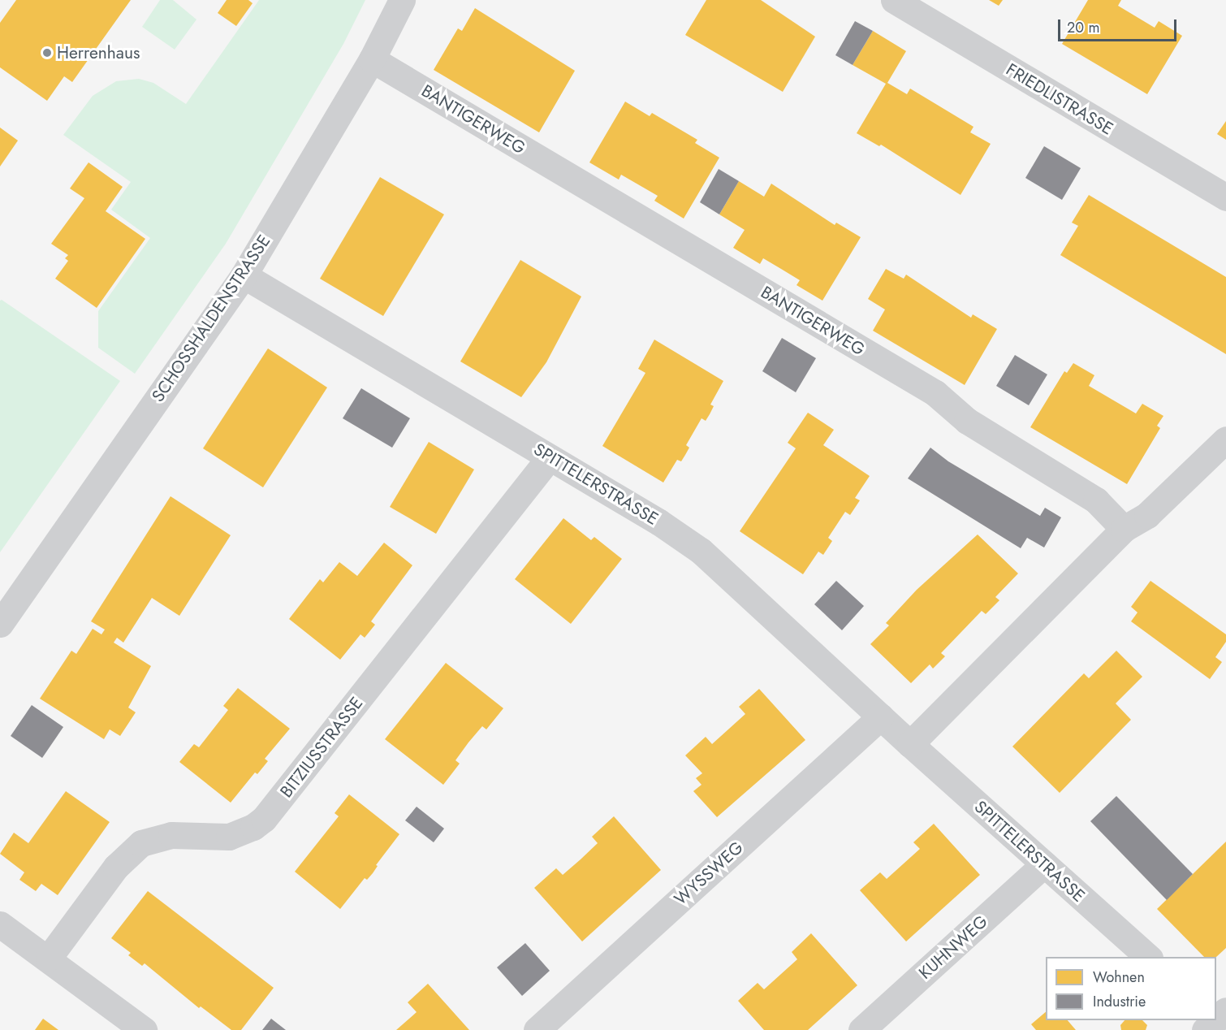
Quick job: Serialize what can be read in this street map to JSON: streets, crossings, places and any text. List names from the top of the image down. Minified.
{"streets":{"street":["FRIEDLISTRASSE","BANTIGERWEG","SCHOSSHALDENSTRASSE","SPITTELERSTRASSE","BITZIUSSTRASSE","WYSSWEG","KUHNWEG"]},"crossings":[["BANTIGERWEG","SCHOSSHALDENSTRASSE"],["SCHOSSHALDENSTRASSE","SPITTELERSTRASSE"],["SPITTELERSTRASSE","BITZIUSSTRASSE"],["SPITTELERSTRASSE","WYSSWEG"],["SPITTELERSTRASSE","KUHNWEG"]],"places":["Herrenhaus"],"legend":["Wohnen","Industrie"],"scale_bar":"20 m"}
